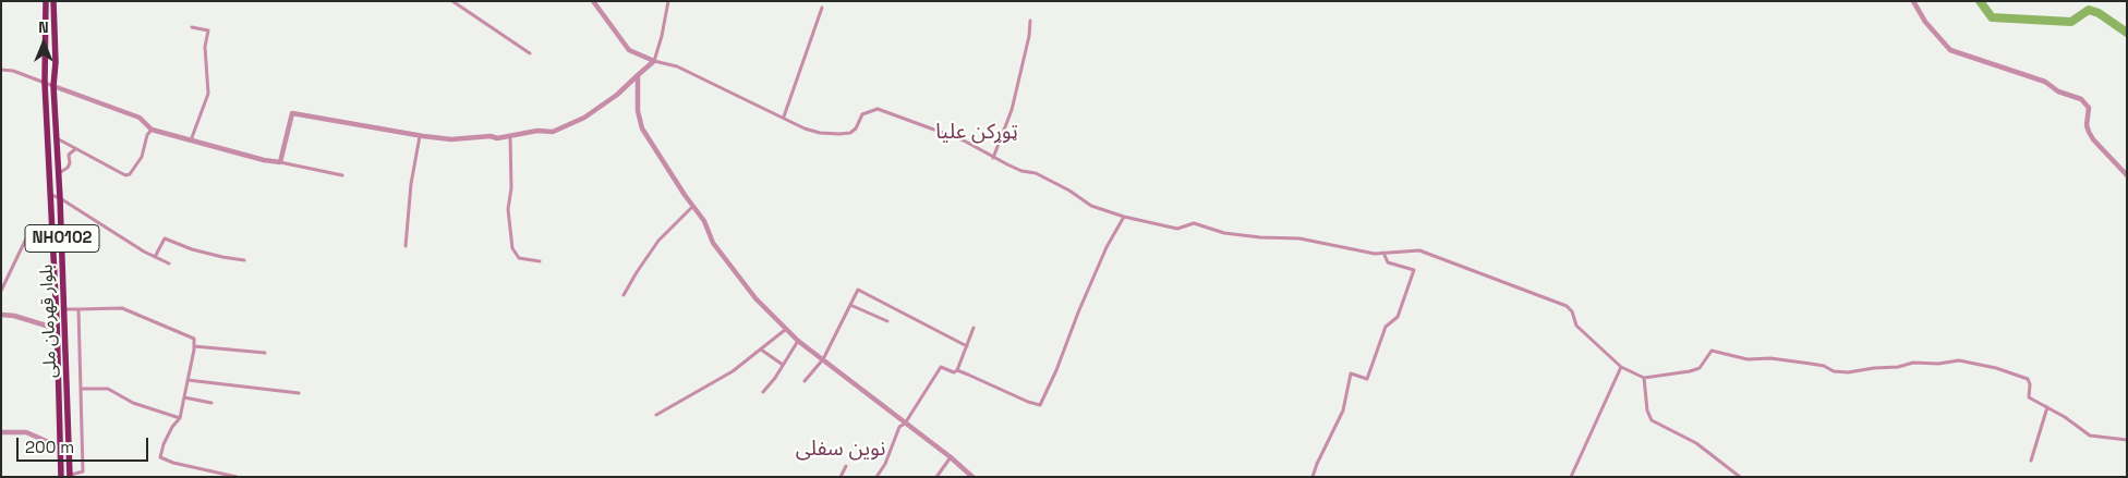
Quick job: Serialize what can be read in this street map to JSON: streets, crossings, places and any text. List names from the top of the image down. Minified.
{"streets":{"highway":["NH0102","بلوار قهرمان ملی"]},"districts":["ټوړکن علیا","نوین سفلى"],"scale_bar":"200 m","north":"top"}
